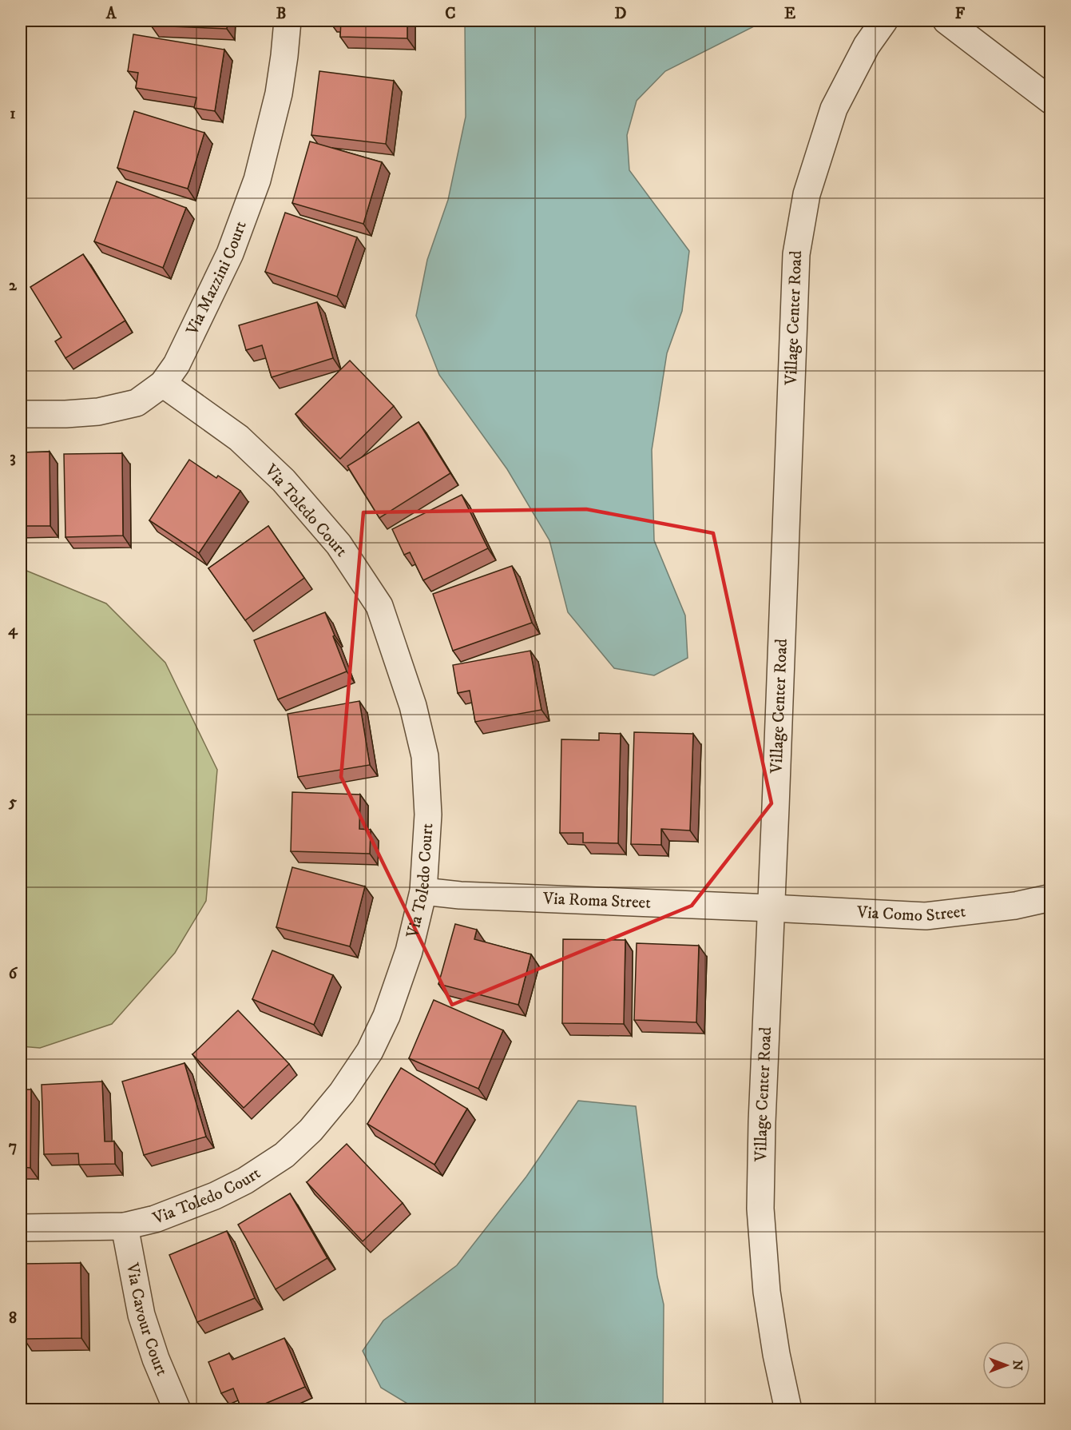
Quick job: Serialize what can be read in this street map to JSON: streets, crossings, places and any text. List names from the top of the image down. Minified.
{"streets":{"street":["Via Mazzini Court","Village Center Road","Via Toledo Court","Via Roma Street","Via Como Street","Via Cavour Court"]},"crossings":[["Via Mazzini Court","Via Toledo Court"],["Village Center Road","Via Roma Street"],["Village Center Road","Via Como Street"],["Via Toledo Court","Via Roma Street"],["Via Toledo Court","Via Cavour Court"],["Via Roma Street","Via Como Street"]],"north":"right","grid":{"columns":["A","B","C","D","E","F"],"rows":["1","2","3","4","5","6","7","8"]}}
